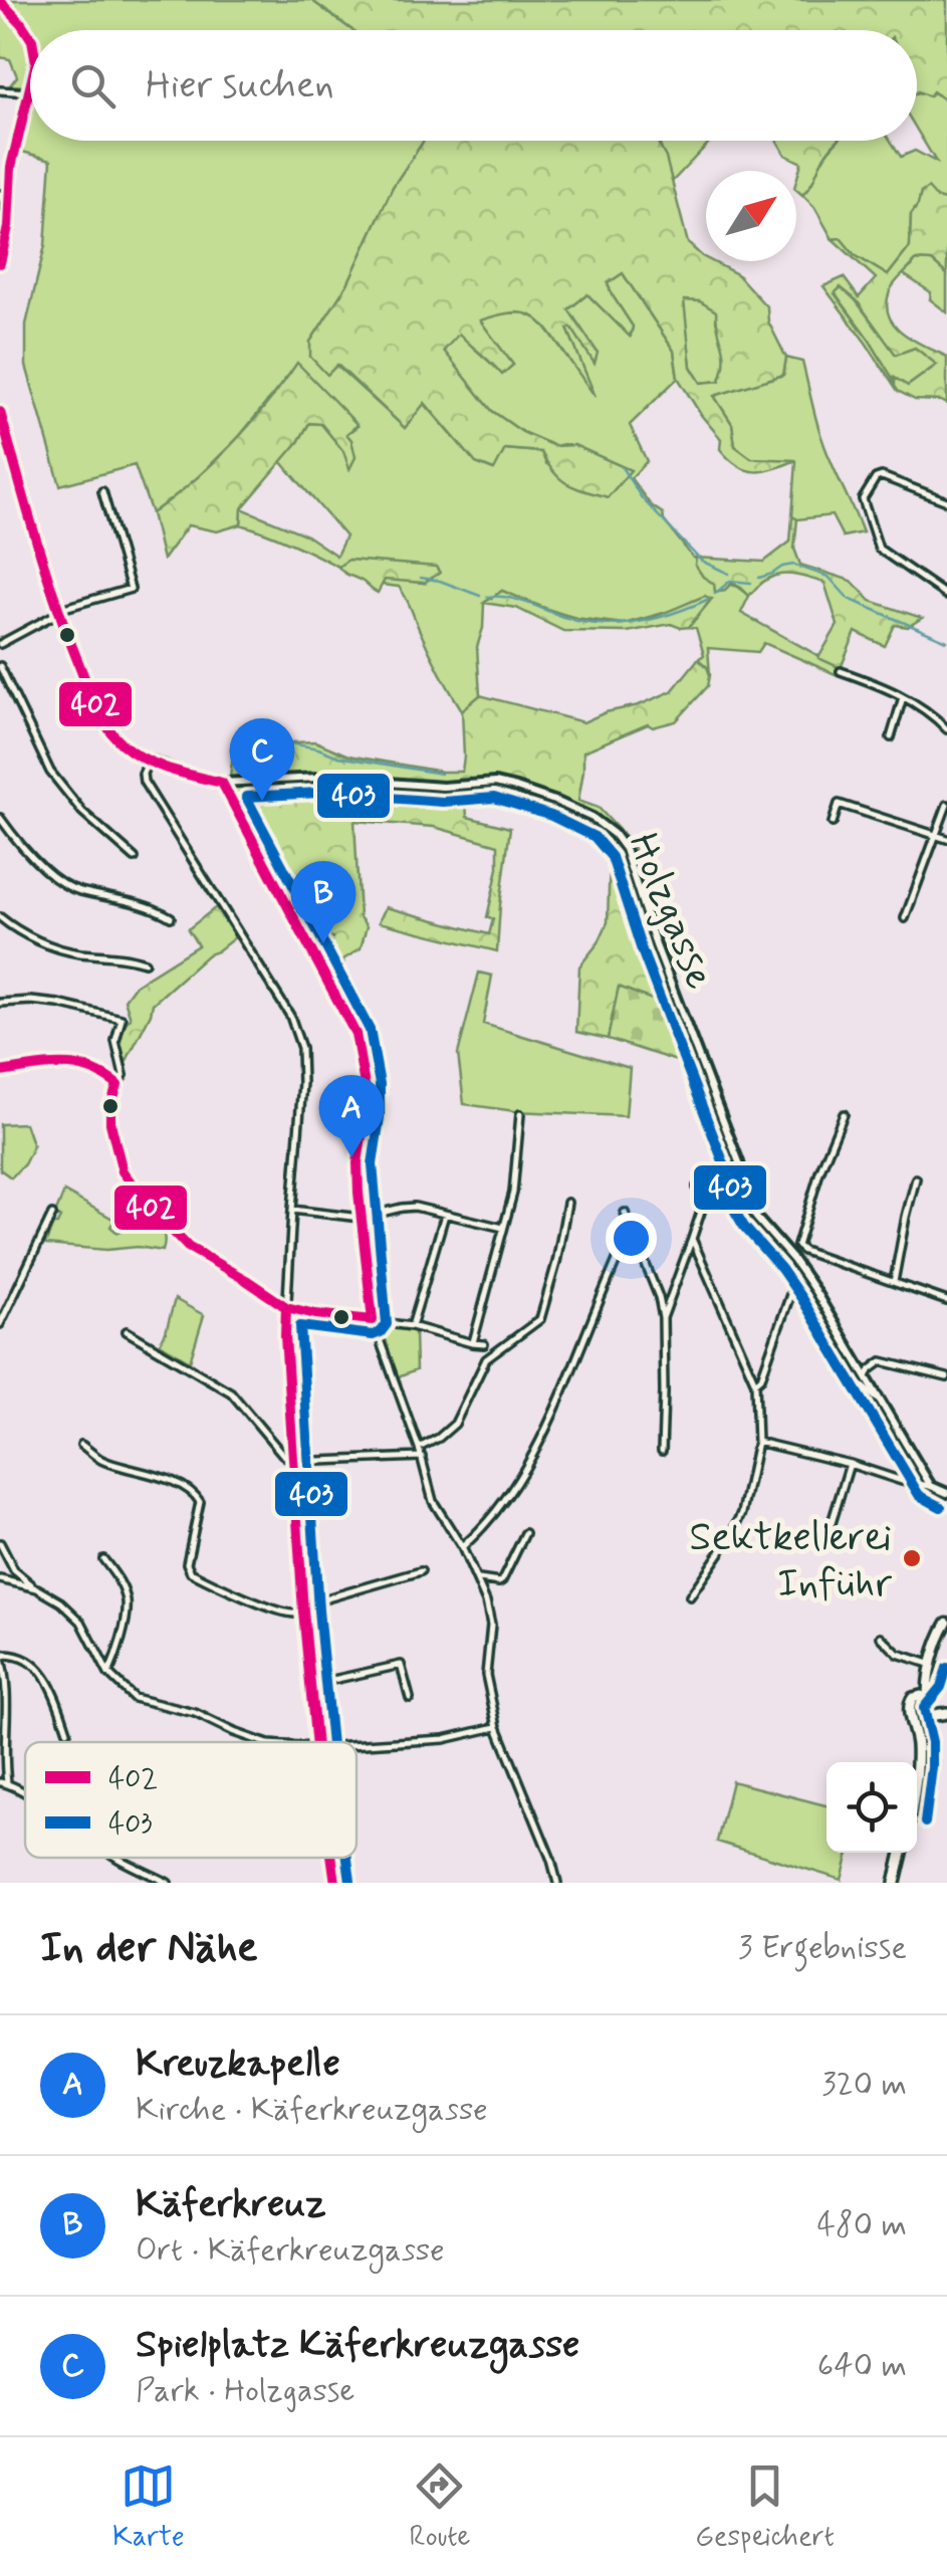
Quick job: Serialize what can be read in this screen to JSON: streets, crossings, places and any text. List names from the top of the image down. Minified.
{"streets":{"street":["Holzgasse"]},"places":["Sektkellerei Inführ"],"lines":["transit line 402","transit line 403"],"legend":["402","403"],"north":"top right","page":{"search":"Hier suchen","pins":["C","B","A"],"heading":["In der Nähe","3 Ergebnisse"],"list":[{"mark":"A","name":"Kreuzkapelle","note":"Kirche · Käferkreuzgasse","value":"320 m"},{"mark":"B","name":"Käferkreuz","note":"Ort · Käferkreuzgasse","value":"480 m"},{"mark":"C","name":"Spielplatz Käferkreuzgasse","note":"Park · Holzgasse","value":"640 m"}],"nav":["Karte","Route","Gespeichert"]}}
